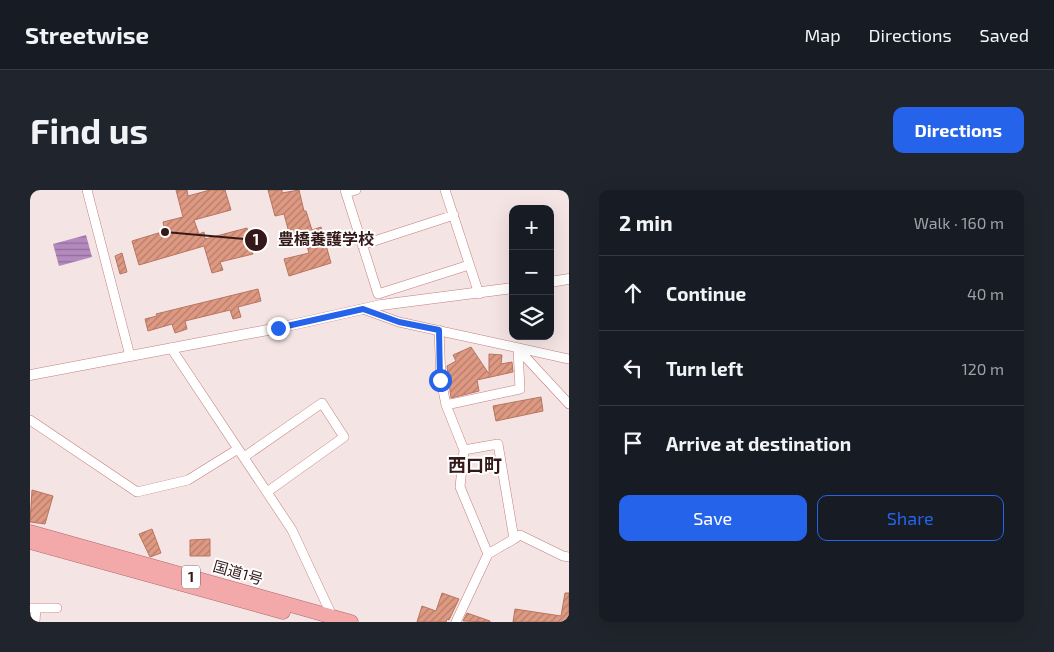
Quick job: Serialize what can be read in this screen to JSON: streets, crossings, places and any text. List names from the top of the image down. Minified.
{"streets":{"highway":["国道1号","1"]},"districts":["西口町"],"places":["豊橋養護学校"],"page":{"header":"Streetwise","nav":["Map","Directions","Saved"],"buttons":["Directions",["Save","Share"]],"title":"Find us","heading":["2 min","Walk · 160 m"],"map_buttons":["+","−"],"list":[["Continue","40 m"],["Turn left","120 m"],"Arrive at destination"]}}
